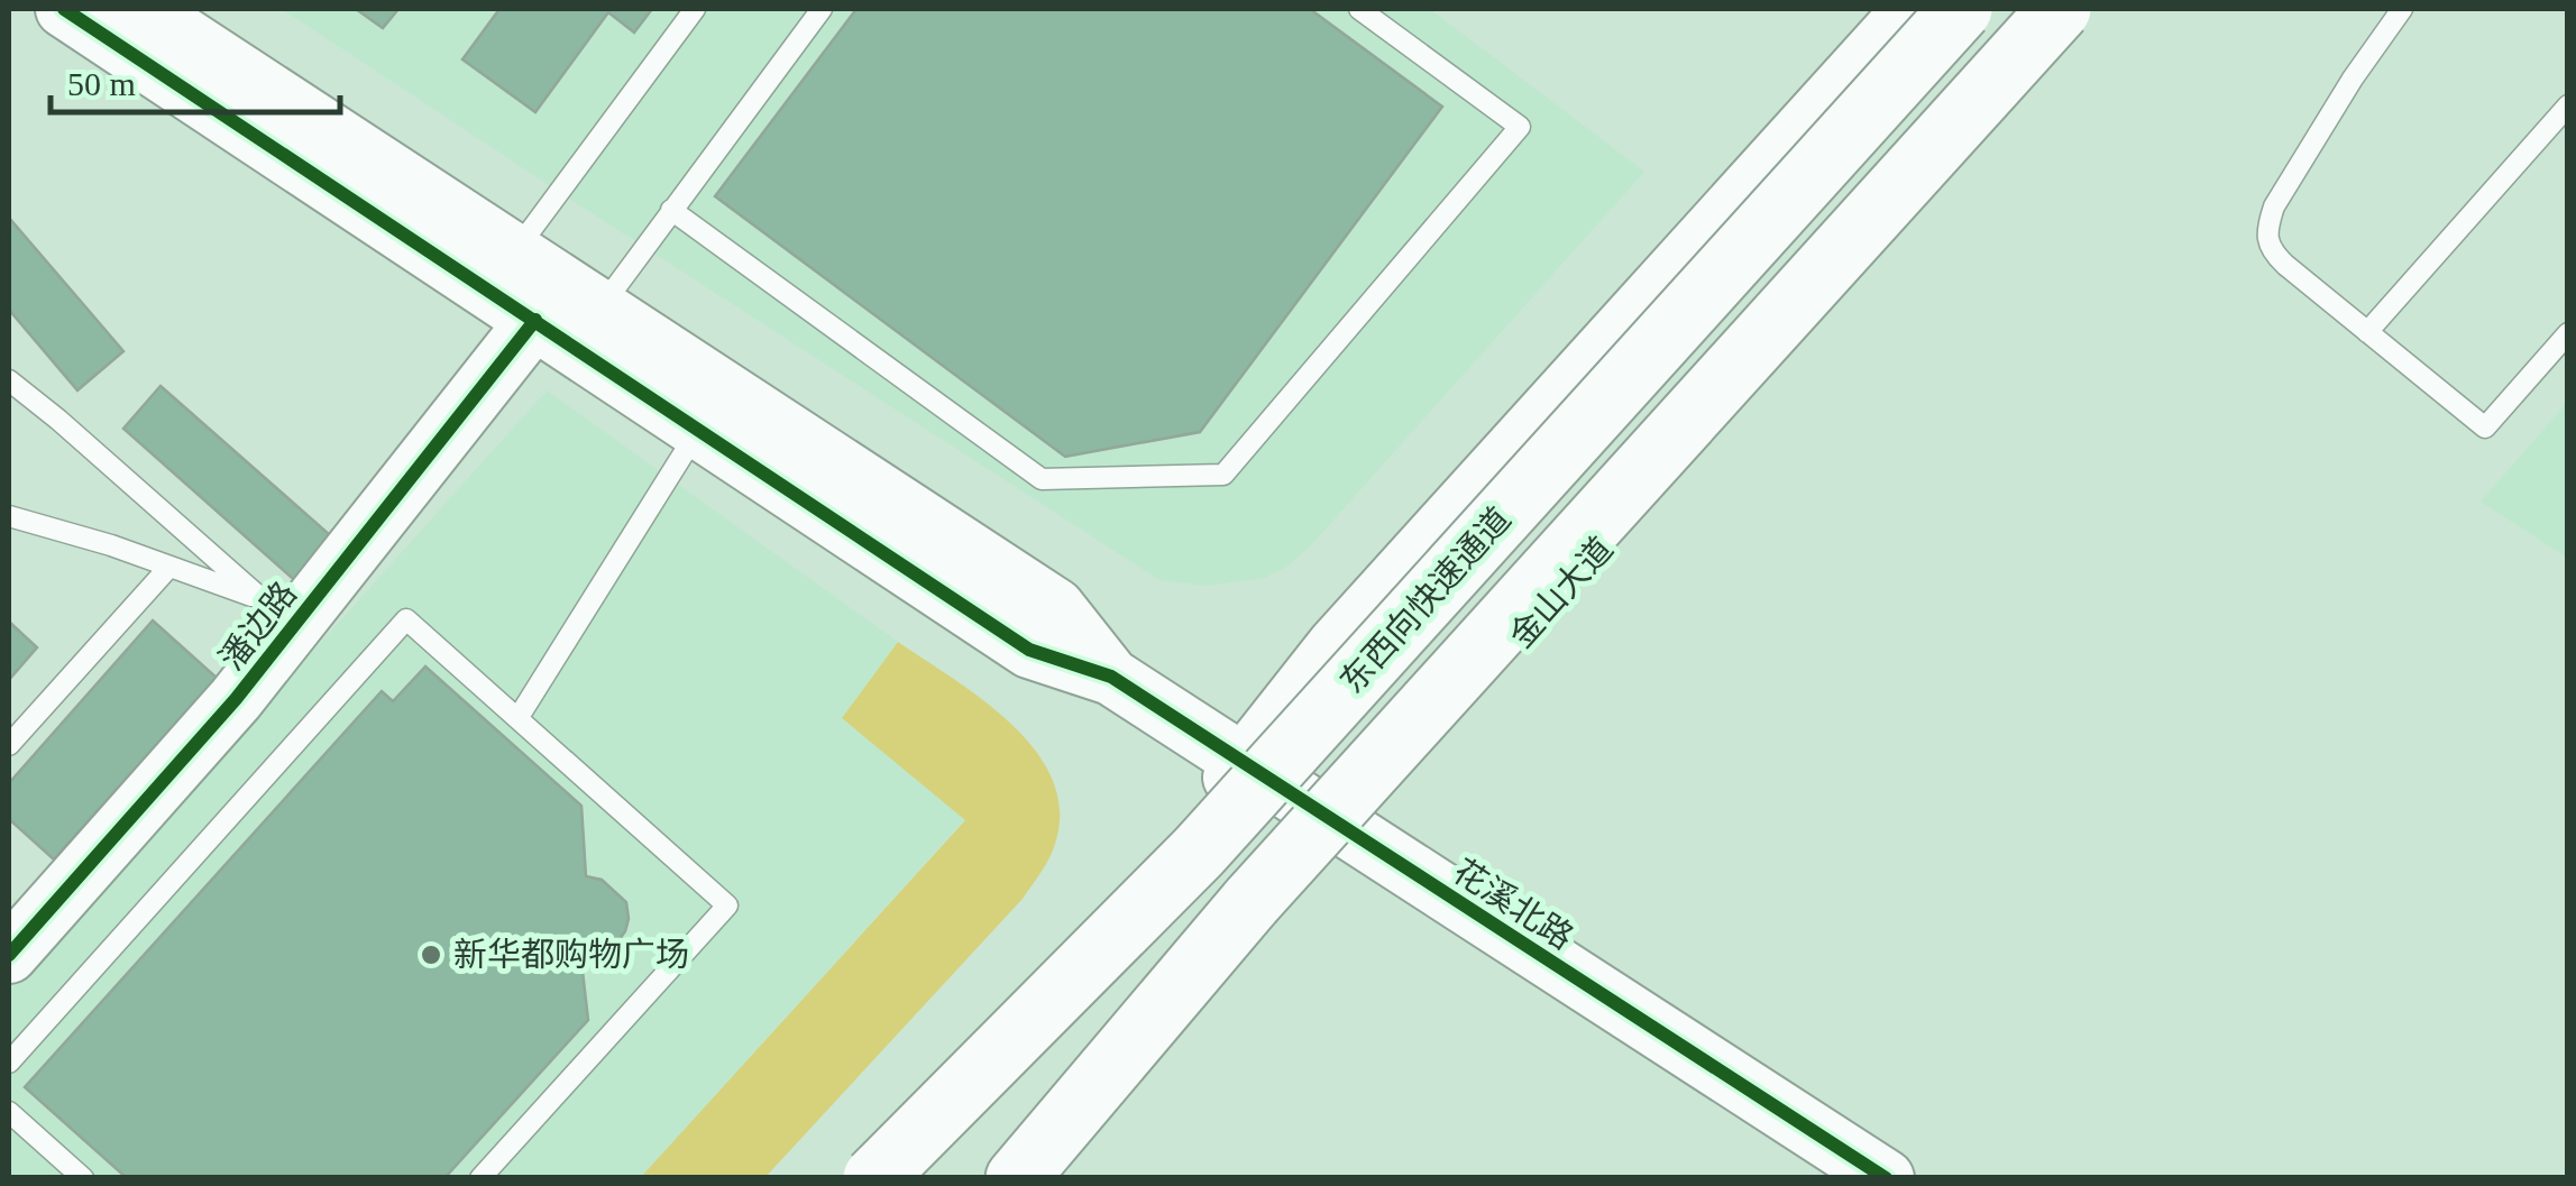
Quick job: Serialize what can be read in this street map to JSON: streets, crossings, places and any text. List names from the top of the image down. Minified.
{"streets":{"highway":["东西向快速通道"],"street":["金山大道","潘边路","花溪北路"]},"crossings":[["金山大道","花溪北路"]],"places":["新华都购物广场"],"scale_bar":"50 m"}
